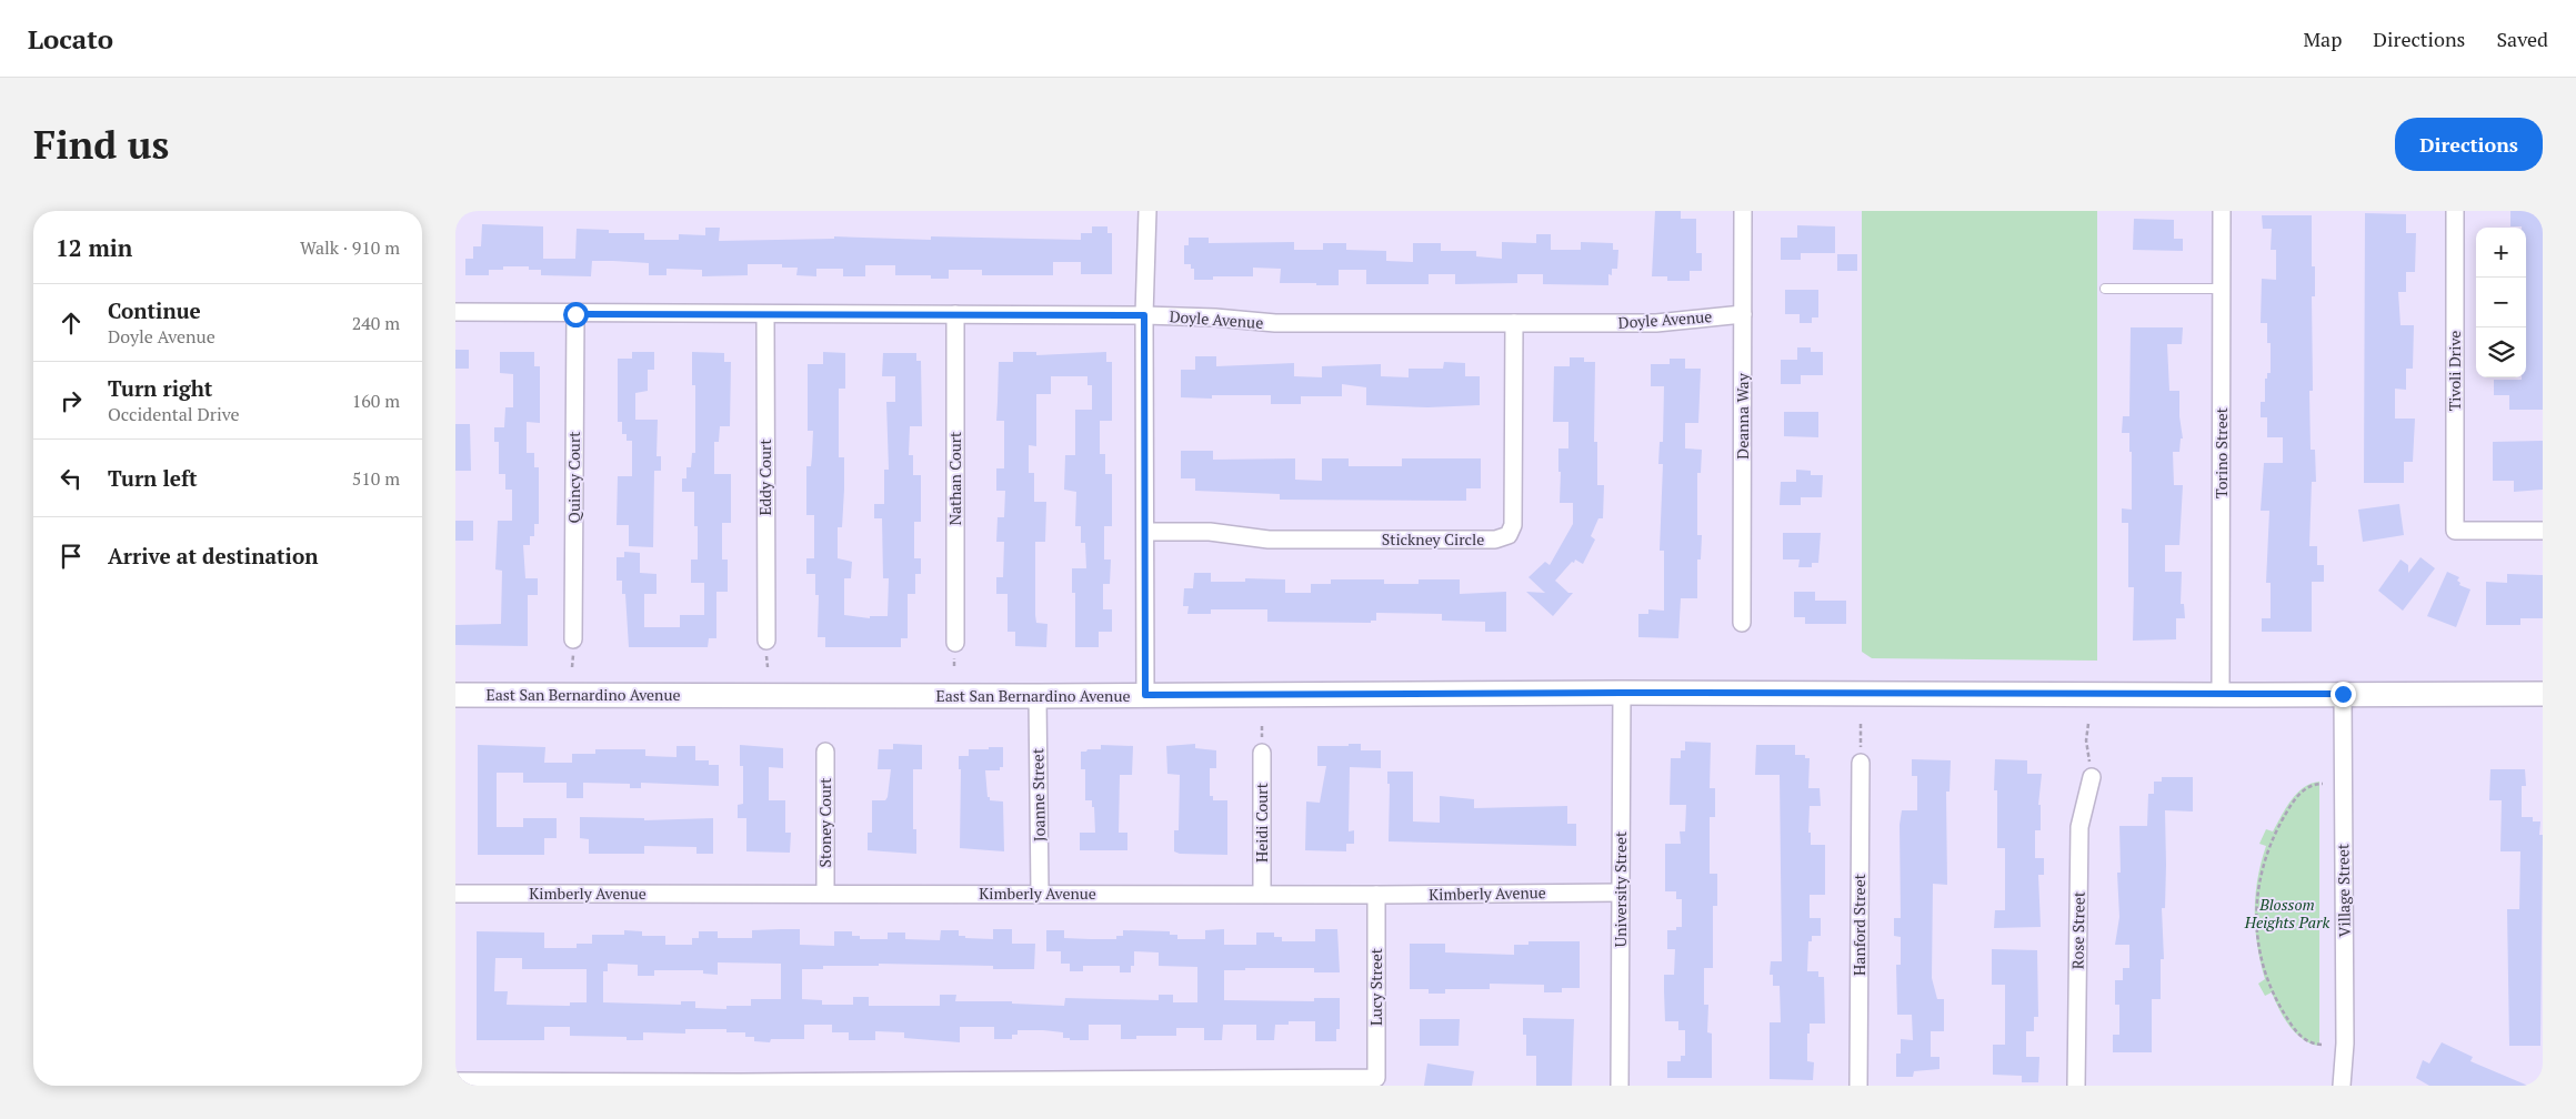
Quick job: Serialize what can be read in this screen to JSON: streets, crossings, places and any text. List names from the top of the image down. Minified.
{"streets":{"street":["Doyle Avenue","Tivoli Drive","Deanna Way","Torino Street","Quincy Court","Eddy Court","Nathan Court","Stickney Circle","East San Bernardino Avenue","Joanne Street","Stoney Court","Heidi Court","University Street","Village Street","Kimberly Avenue","Hanford Street","Rose Street","Lucy Street"]},"crossings":[["Doyle Avenue","Deanna Way"],["Doyle Avenue","Quincy Court"],["Doyle Avenue","Eddy Court"],["Doyle Avenue","Nathan Court"],["Doyle Avenue","Stickney Circle"],["Torino Street","East San Bernardino Avenue"],["East San Bernardino Avenue","Joanne Street"],["East San Bernardino Avenue","University Street"],["East San Bernardino Avenue","Village Street"],["Joanne Street","Kimberly Avenue"],["Stoney Court","Kimberly Avenue"],["Heidi Court","Kimberly Avenue"],["University Street","Kimberly Avenue"],["Kimberly Avenue","Lucy Street"]],"parks":["Blossom Heights Park"],"page":{"header":"Locato","nav":["Map","Directions","Saved"],"buttons":"Directions","title":"Find us","heading":["12 min","Walk · 910 m"],"map_buttons":["+","−"],"list":[["Continue","Doyle Avenue","240 m"],["Turn right","Occidental Drive","160 m"],["Turn left","510 m"],"Arrive at destination"]}}
